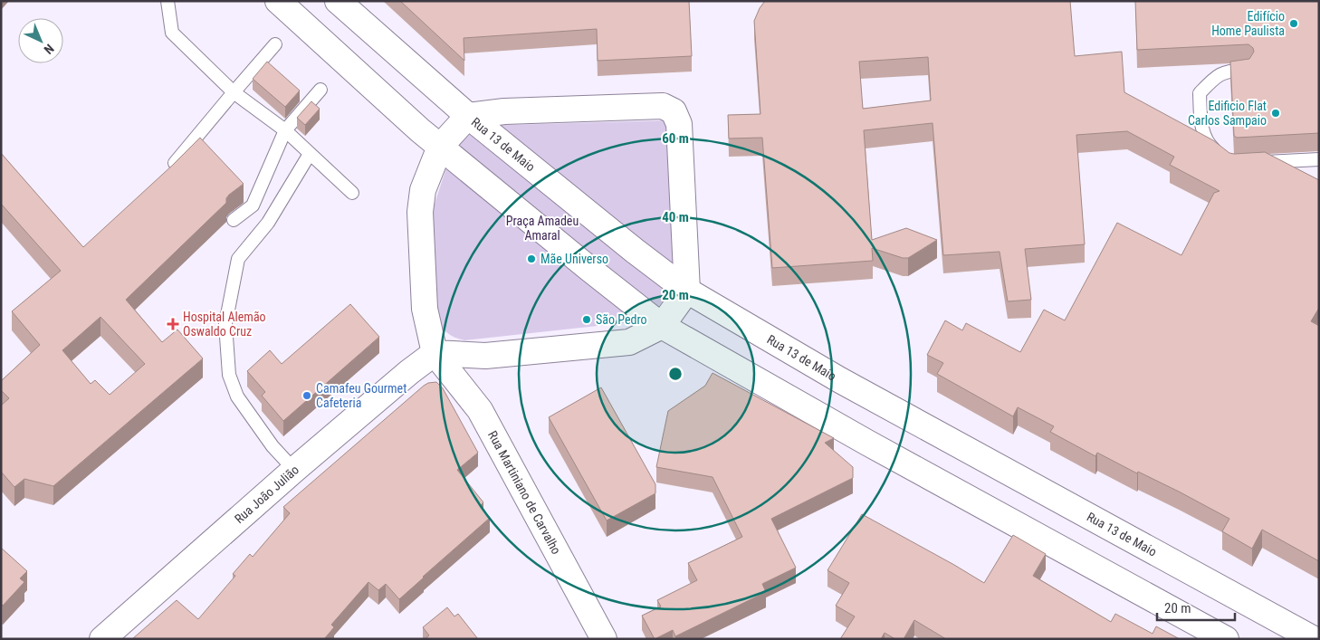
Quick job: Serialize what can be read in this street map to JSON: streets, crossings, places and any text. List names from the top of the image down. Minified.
{"streets":{"main road":["Rua 13 de Maio","Rua Martiniano de Carvalho","Rua João Julião"]},"crossings":[["Rua Martiniano de Carvalho","Rua João Julião"]],"parks":["Praça Amadeu Amaral"],"places":{"other":["Edifício Home Paulista","Edificio Flat Carlos Sampaio","Mãe Universo","São Pedro","Camafeu Gourmet Cafeteria"],"health":["Hospital Alemão Oswaldo Cruz"]},"scale_bar":"20 m","north":"bottom right","rings":["60 m","40 m","20 m"]}
